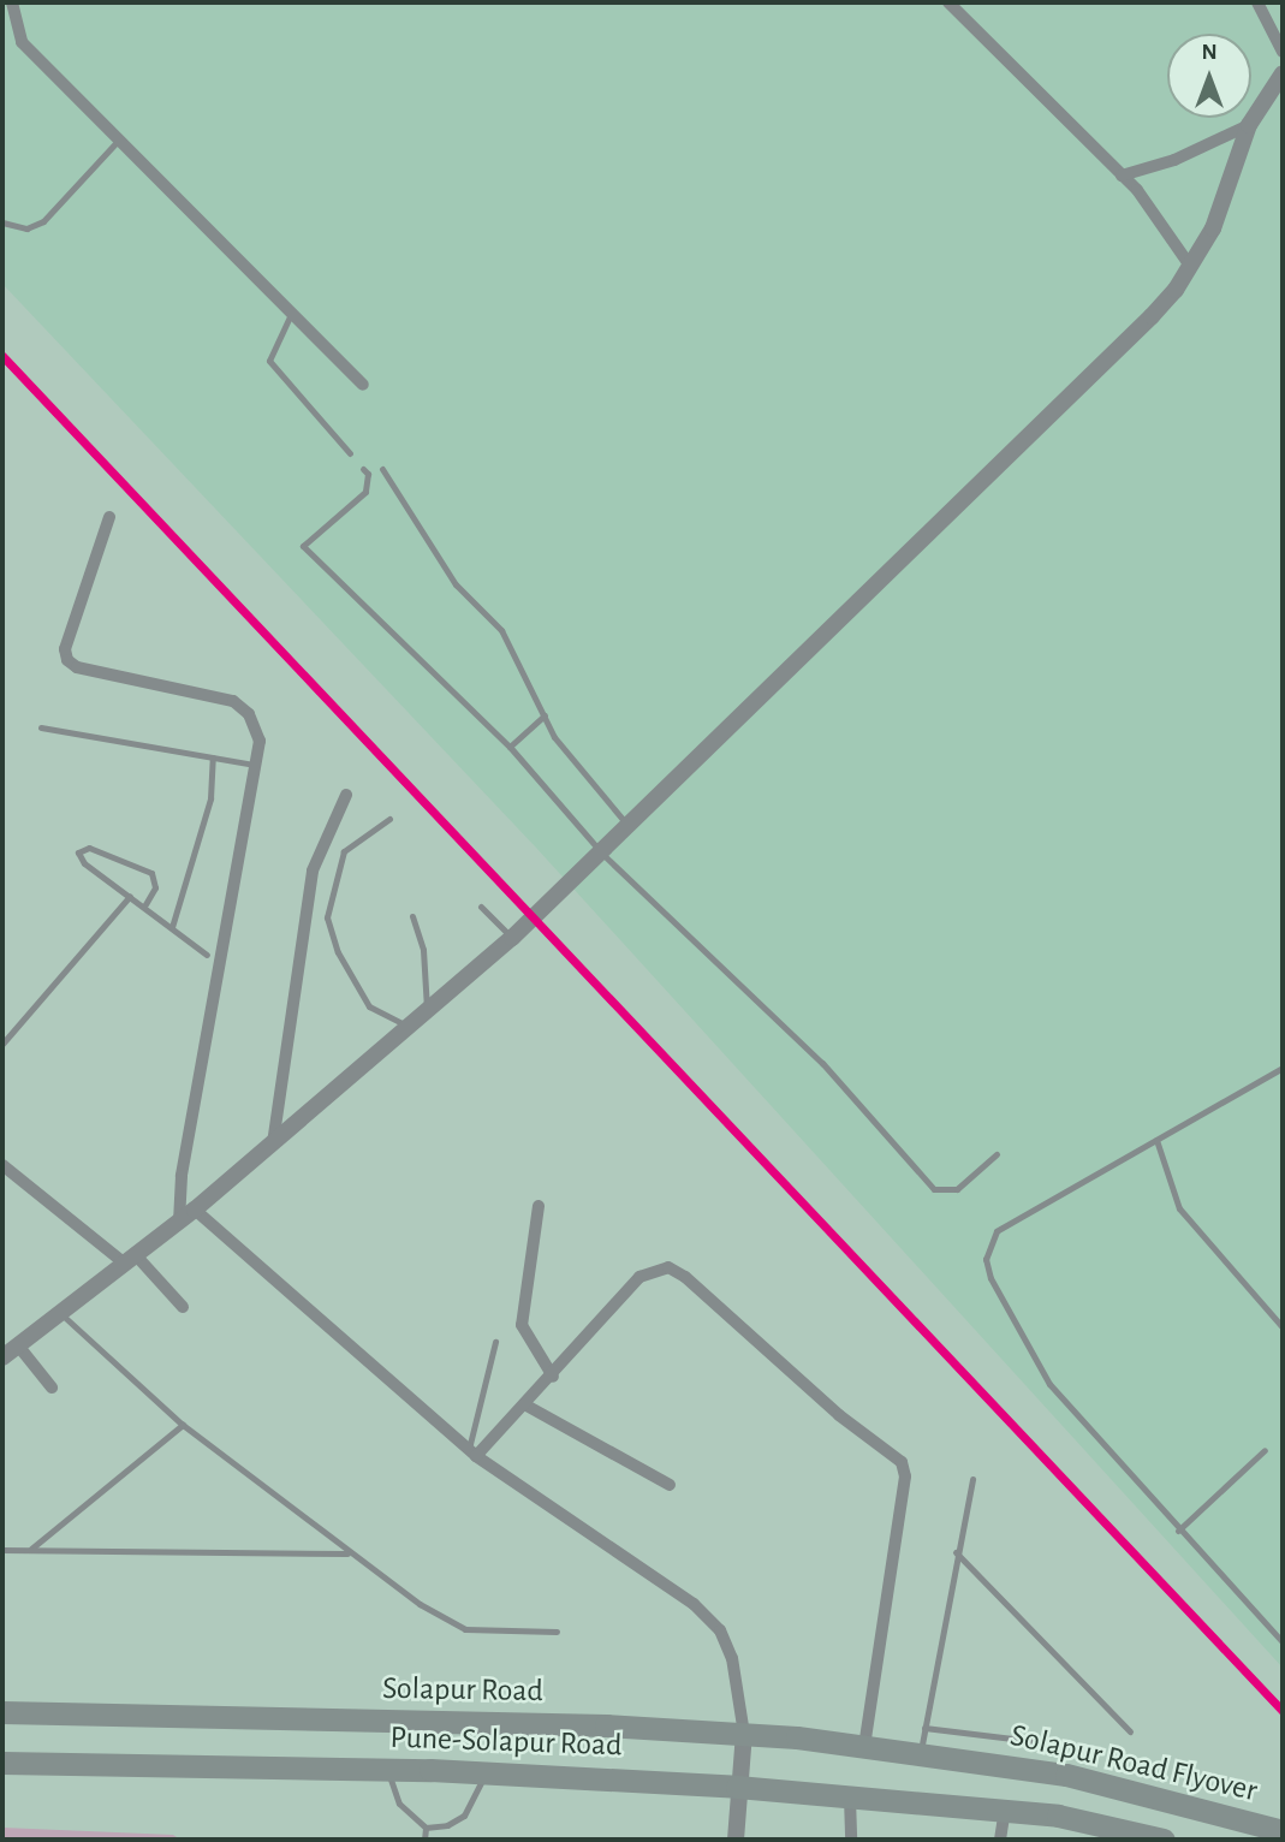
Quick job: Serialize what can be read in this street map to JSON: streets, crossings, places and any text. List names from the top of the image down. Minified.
{"streets":{"highway":["Solapur Road","Pune-Solapur Road","Solapur Road Flyover"]},"crossings":[["Solapur Road","Solapur Road Flyover"]],"north":"top"}
